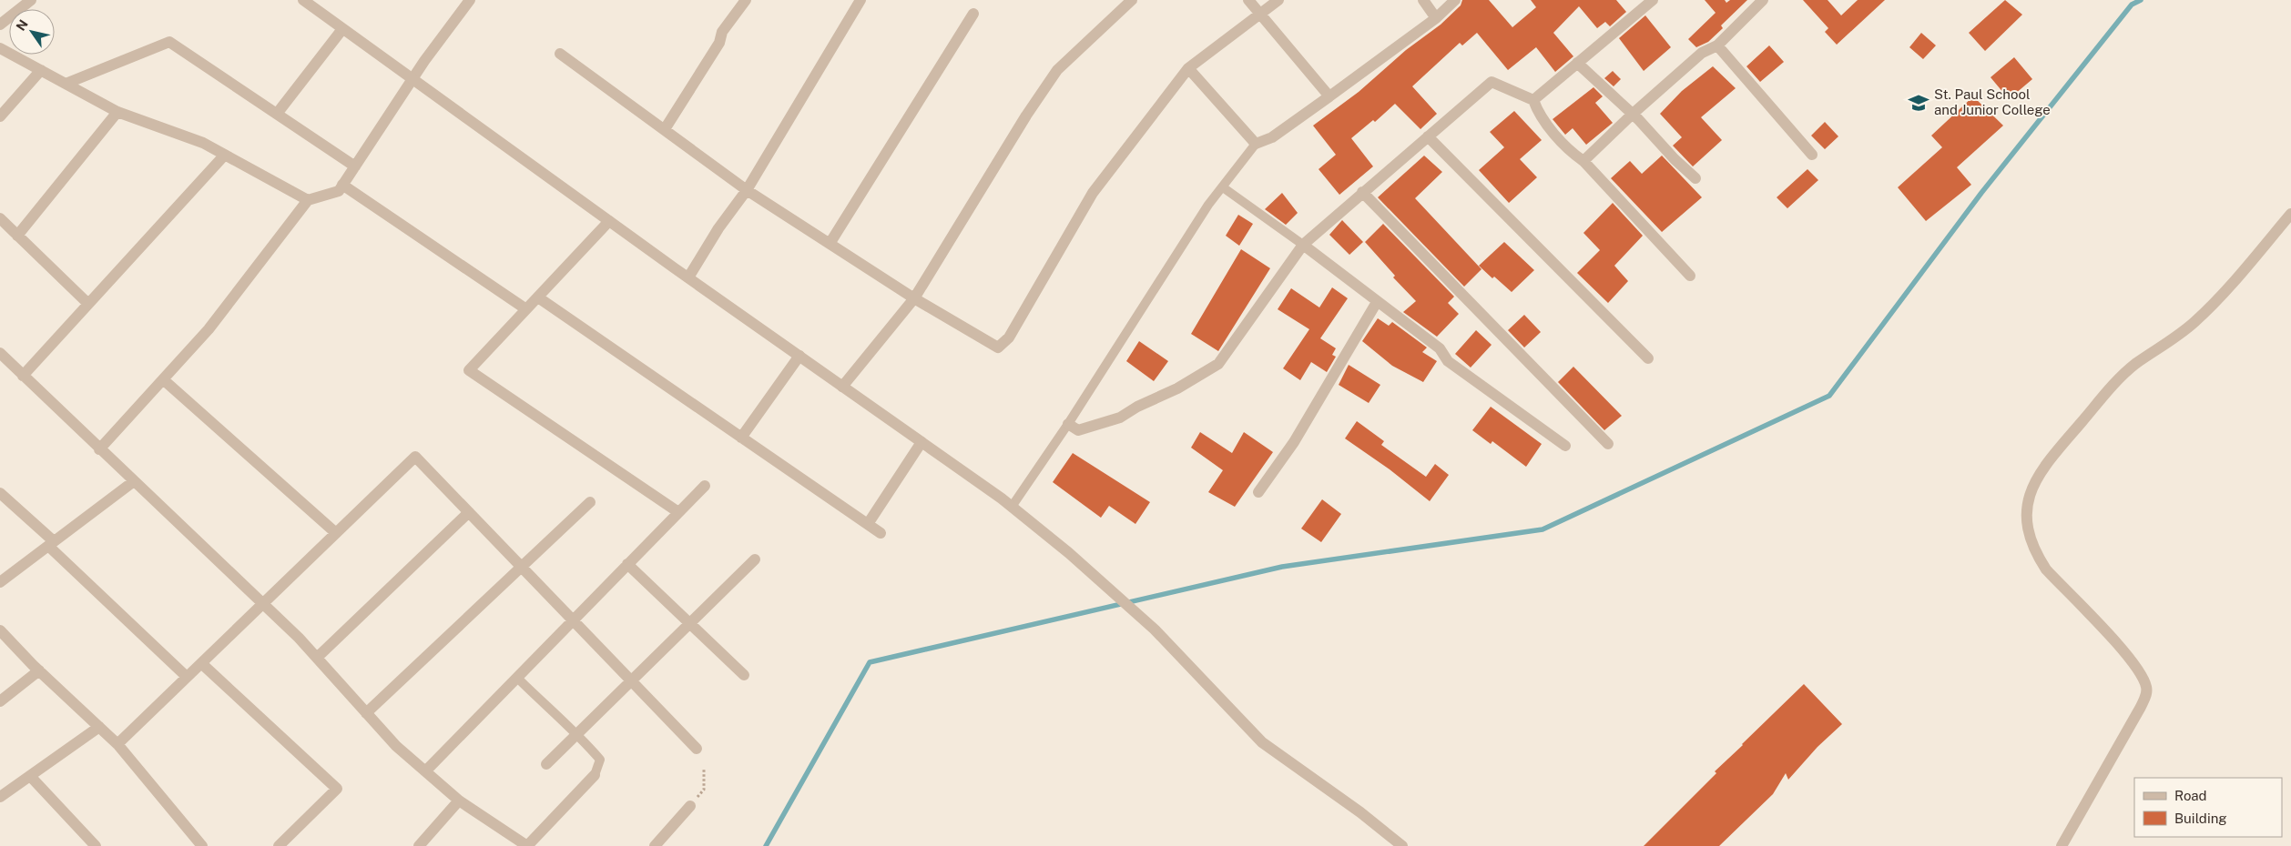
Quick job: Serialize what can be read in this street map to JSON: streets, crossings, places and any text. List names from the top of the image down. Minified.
{"places":{"school or university":["St. Paul School and Junior College"]},"legend":["Road","Building"],"north":"top left"}
